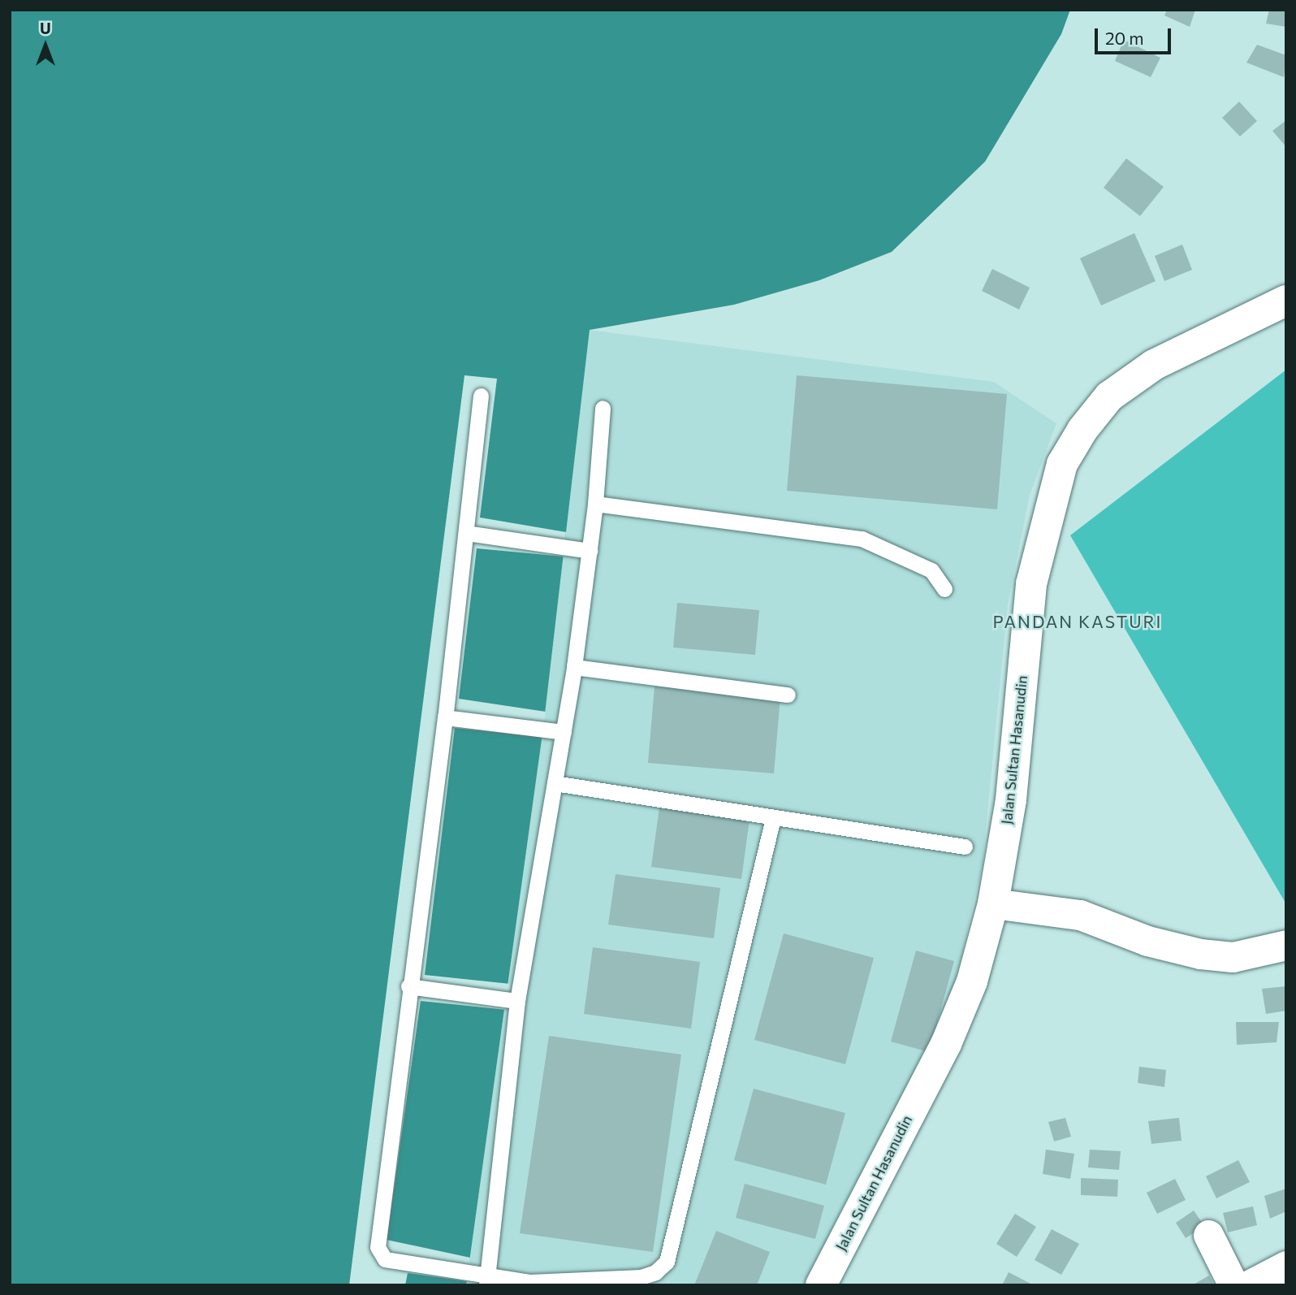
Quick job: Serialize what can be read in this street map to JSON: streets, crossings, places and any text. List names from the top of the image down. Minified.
{"streets":{"highway":["Jalan Sultan Hasanudin"]},"districts":["PANDAN KASTURI"],"scale_bar":"20 m","north":"top"}
